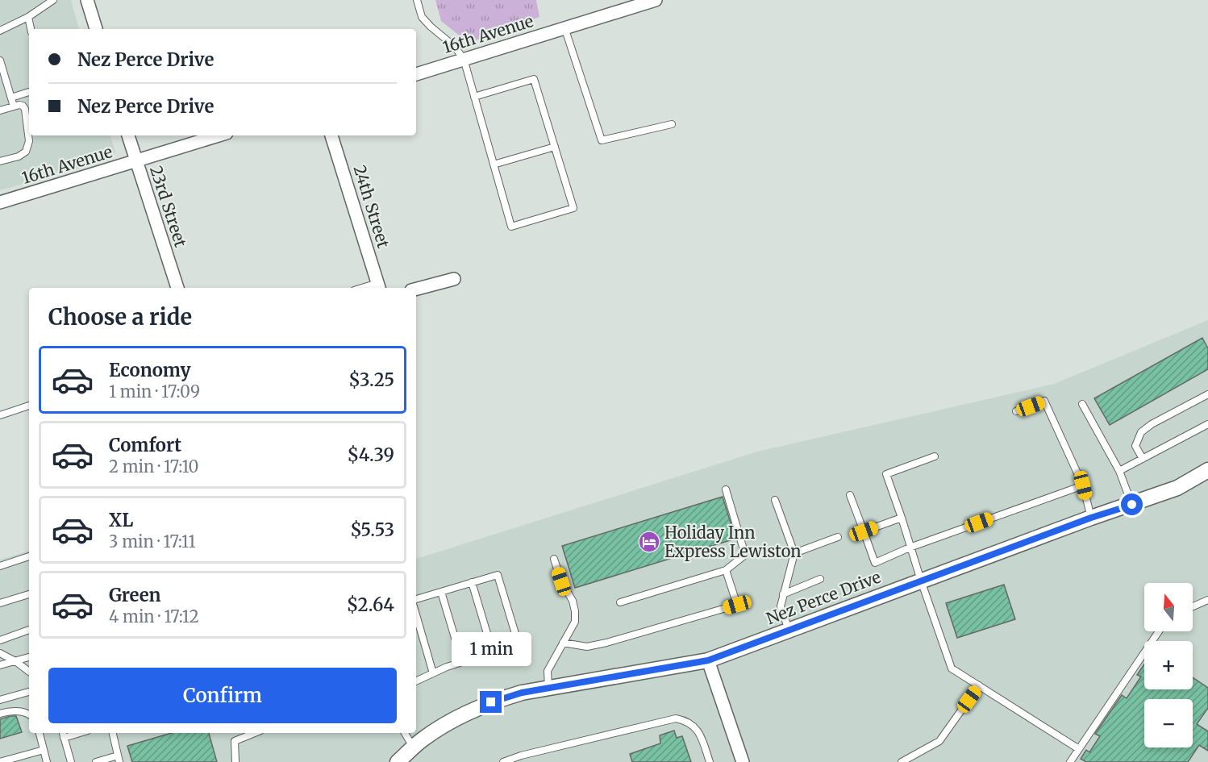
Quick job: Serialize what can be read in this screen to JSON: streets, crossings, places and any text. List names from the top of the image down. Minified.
{"streets":{"street":["16th Avenue","23rd Street","24th Street","Nez Perce Drive"]},"crossings":[["16th Avenue","23rd Street"]],"places":{"hotel":["Holiday Inn Express Lewiston"]},"north":"top","page":{"banner":["Nez Perce Drive","Nez Perce Drive"],"heading":"Choose a ride","list":[{"name":"Economy","note":"1 min · 17:09","value":"$3.25"},{"name":"Comfort","note":"2 min · 17:10","value":"$4.39"},{"name":"XL","note":"3 min · 17:11","value":"$5.53"},{"name":"Green","note":"4 min · 17:12","value":"$2.64"}],"map_buttons":["+","−"],"bubble":"1 min","buttons":"Confirm"}}
